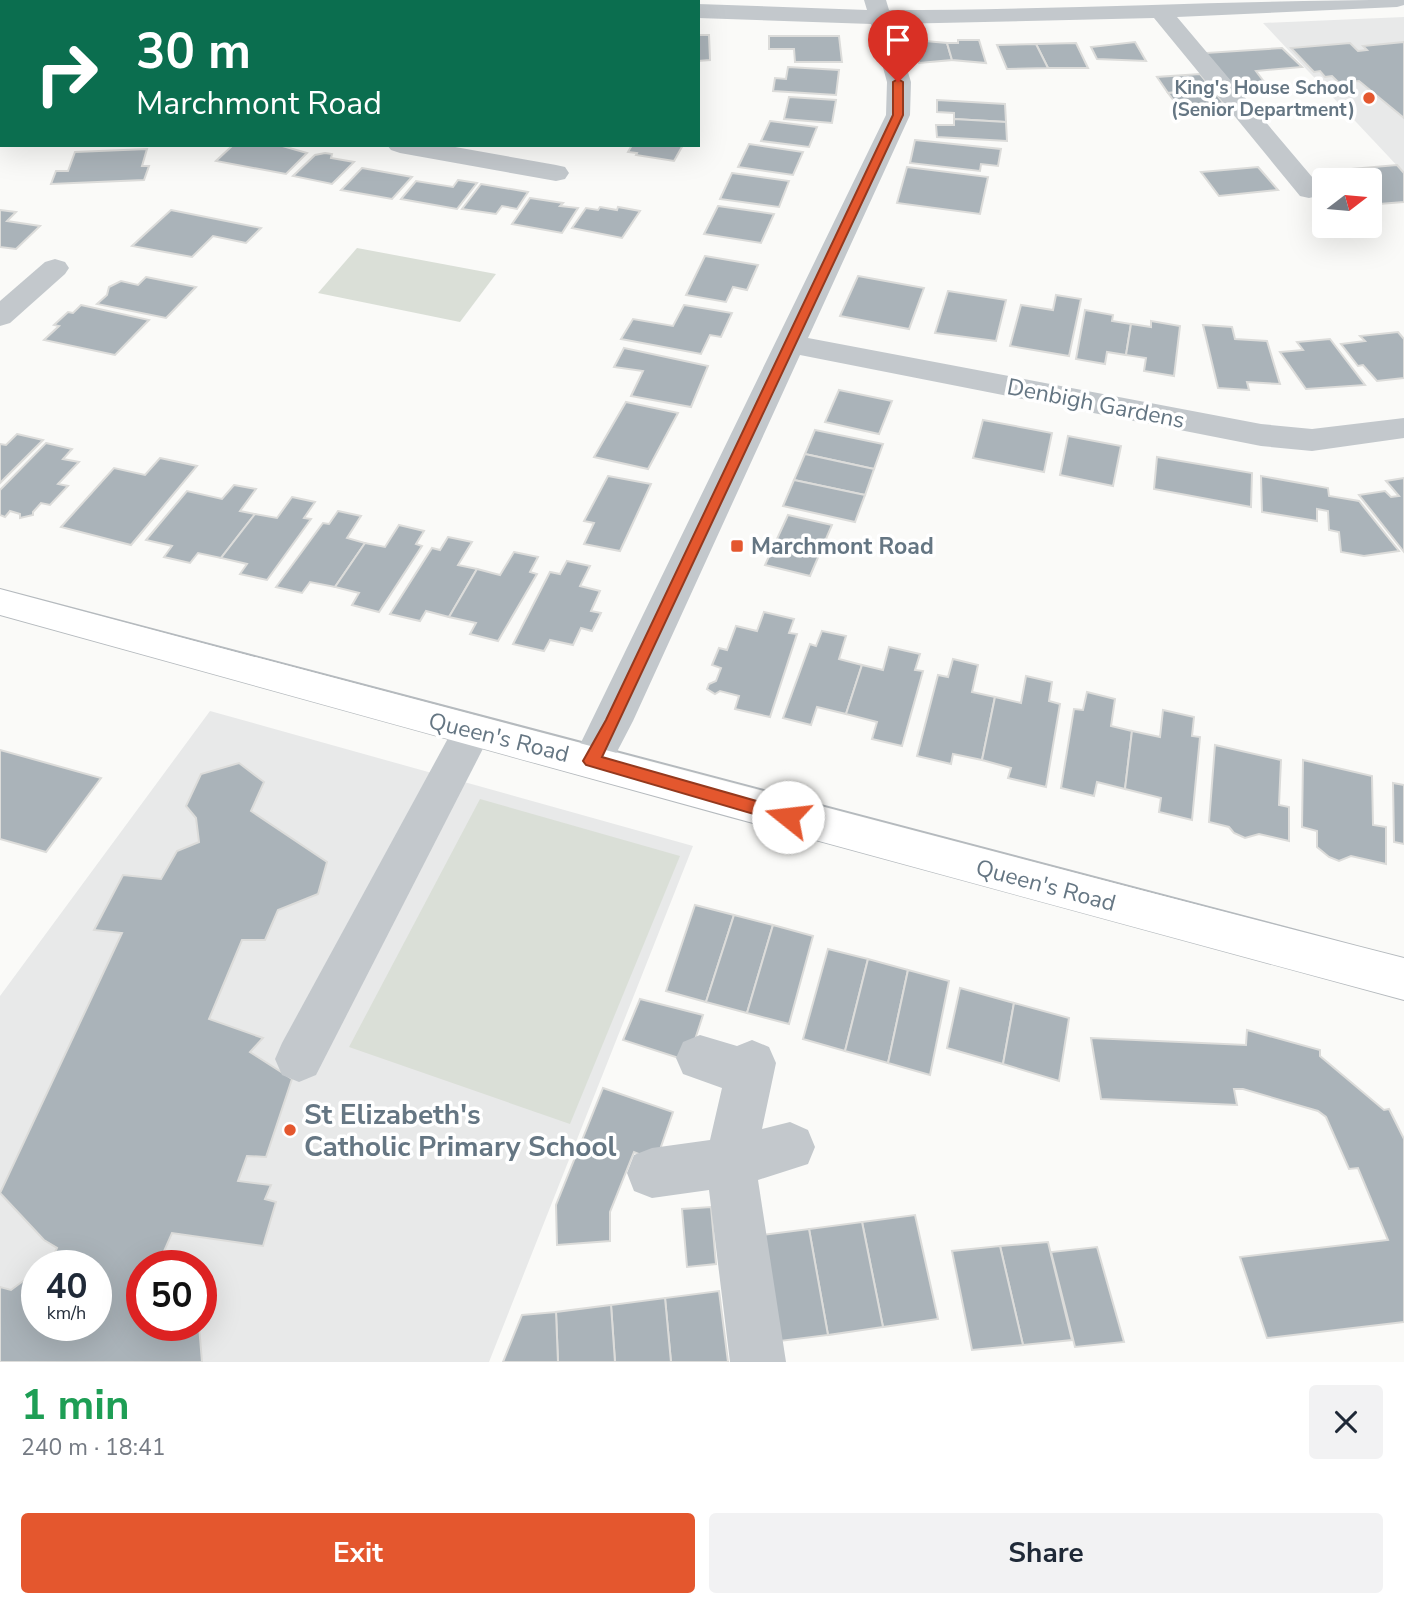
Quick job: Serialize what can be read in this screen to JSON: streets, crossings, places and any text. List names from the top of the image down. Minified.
{"streets":{"main road":["Queen's Road"],"street":["Denbigh Gardens"]},"places":{"other":["King's House School (Senior Department)","St Elizabeth's Catholic Primary School"],"transit":["Marchmont Road"]},"north":"right","page":{"turn":["30 m","Marchmont Road"],"speed":"40 km/h","limit":"50","heading":["1 min","240 m · 18:41"],"buttons":["Exit","Share"]}}
